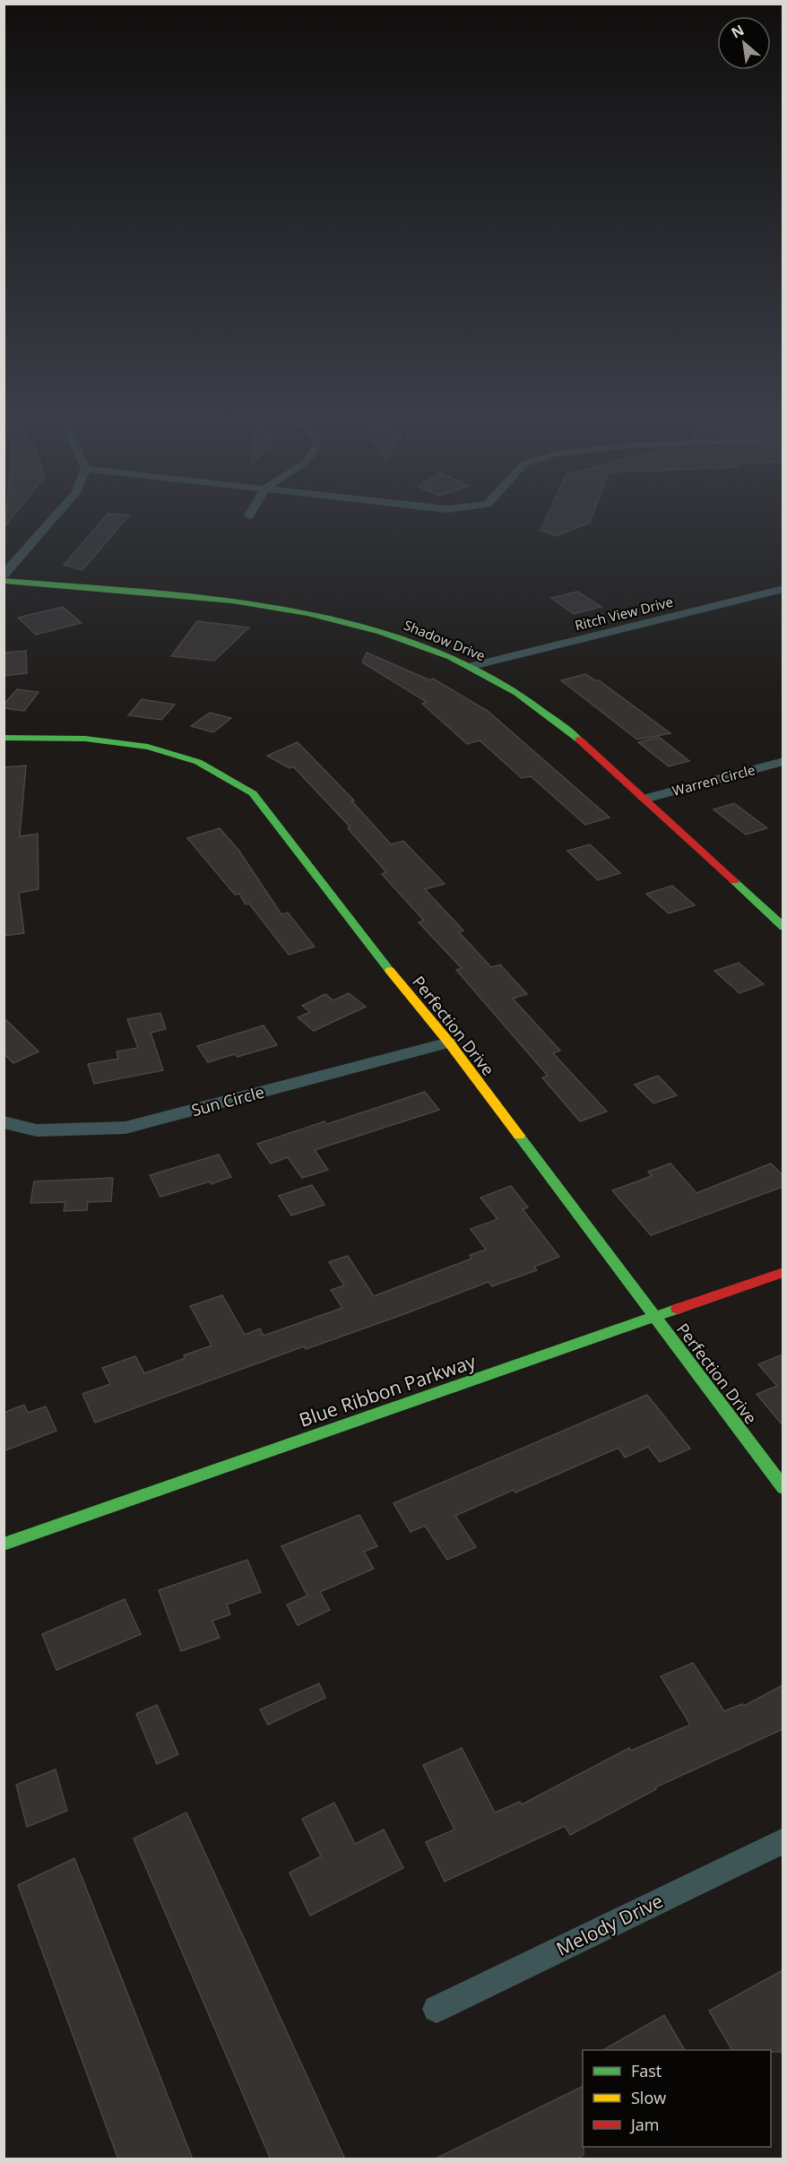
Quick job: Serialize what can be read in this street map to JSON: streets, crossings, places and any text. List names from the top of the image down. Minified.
{"streets":{"street":["Ritch View Drive","Shadow Drive","Warren Circle","Perfection Drive","Sun Circle","Blue Ribbon Parkway","Melody Drive"]},"crossings":[["Ritch View Drive","Shadow Drive"],["Shadow Drive","Warren Circle"],["Perfection Drive","Sun Circle"],["Perfection Drive","Blue Ribbon Parkway"]],"legend":["Fast","Slow","Jam"],"north":"top left"}
